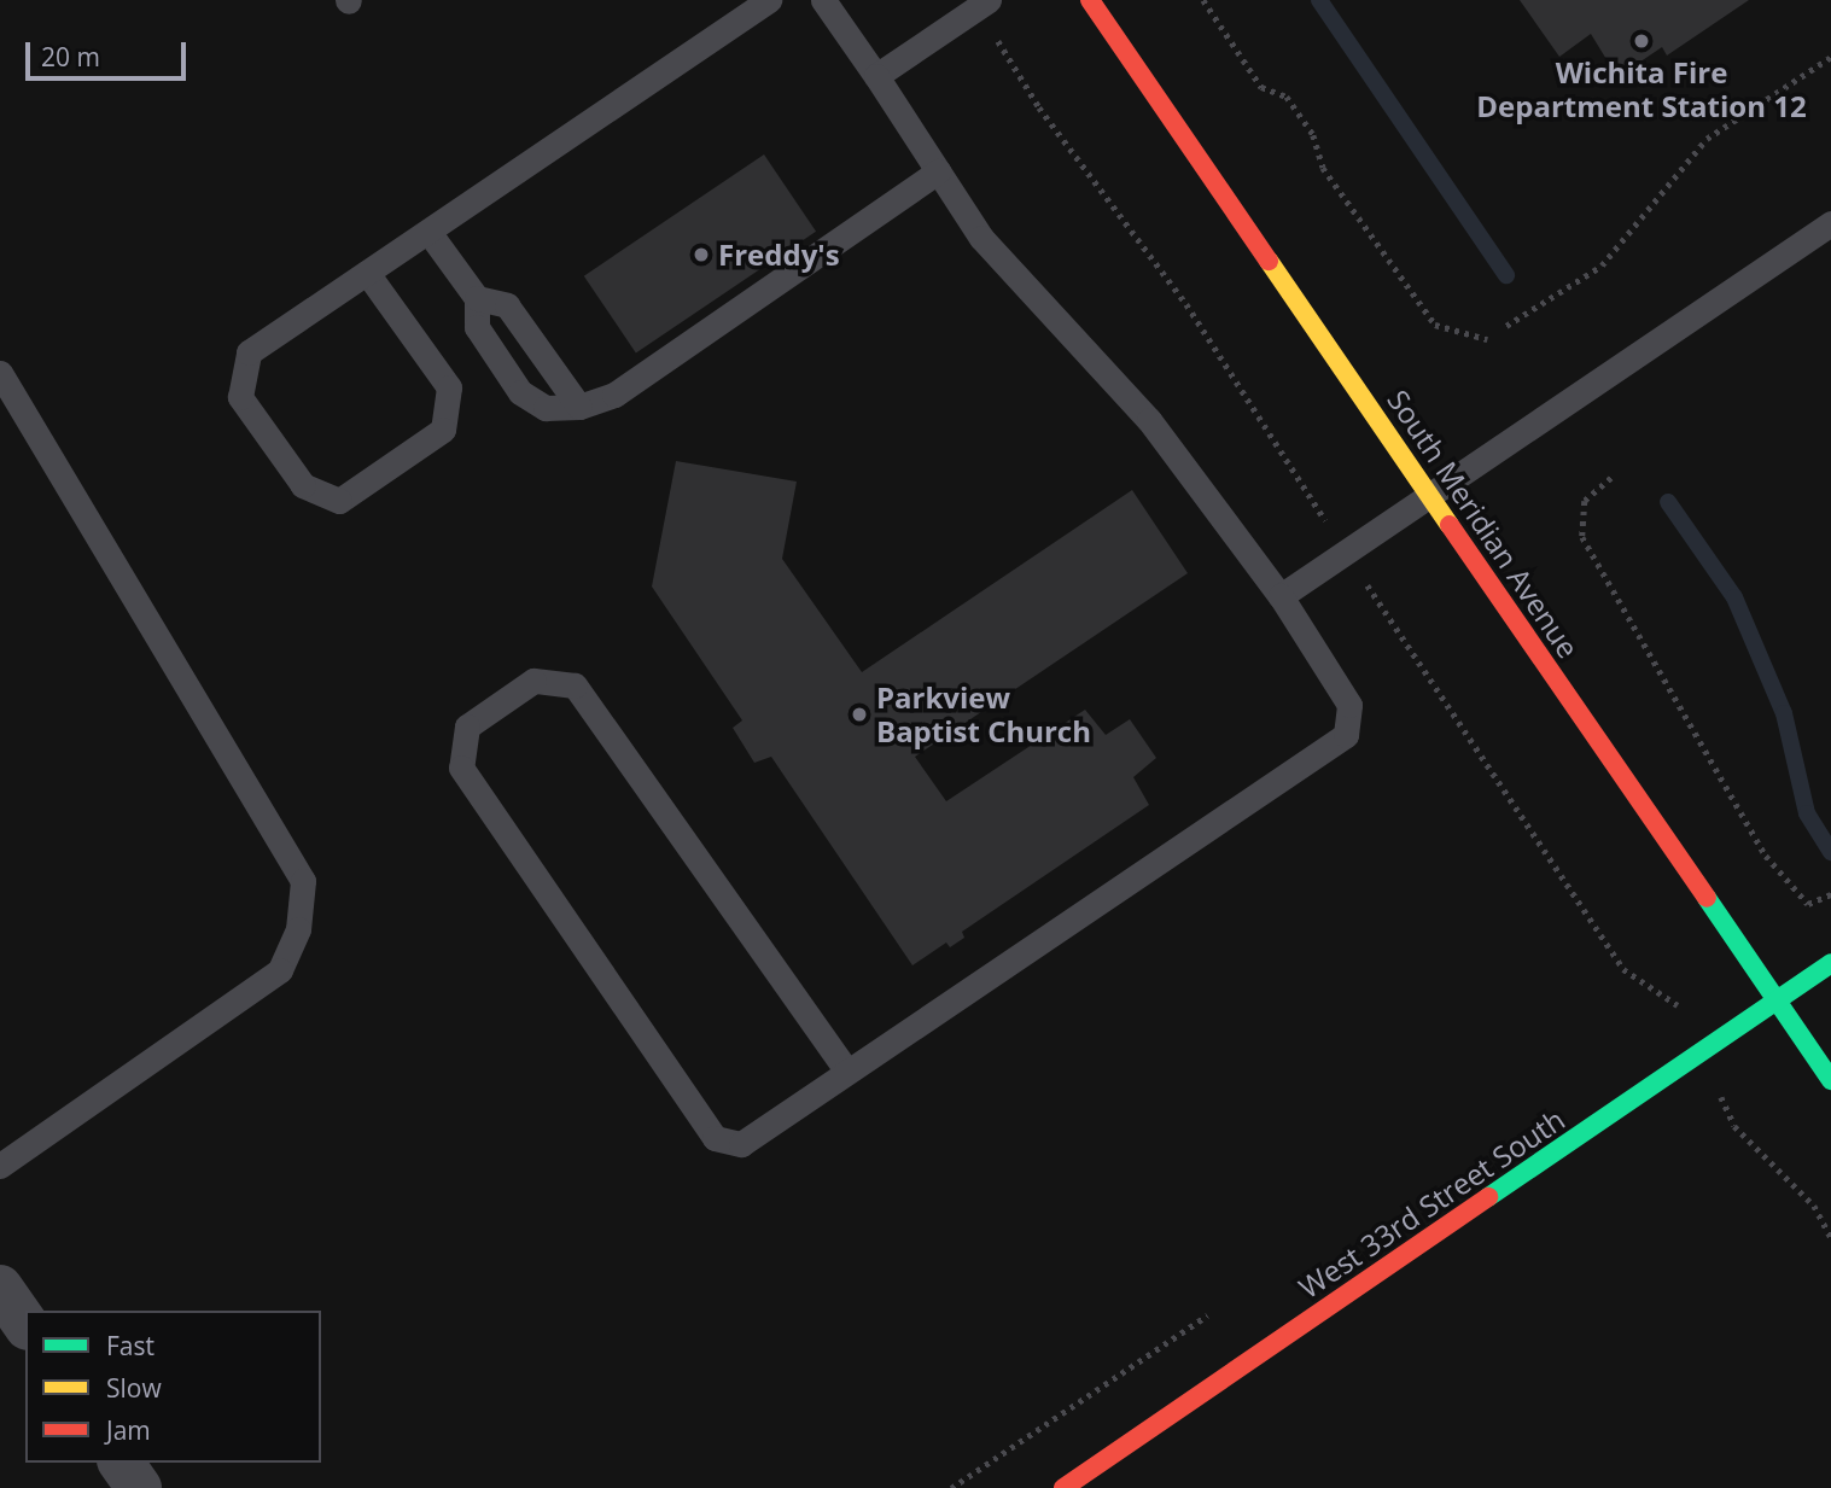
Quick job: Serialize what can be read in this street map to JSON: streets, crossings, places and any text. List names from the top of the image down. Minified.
{"streets":{"main road":["South Meridian Avenue","West 33rd Street South"]},"crossings":[["South Meridian Avenue","West 33rd Street South"]],"places":["Wichita Fire Department Station 12","Freddy's","Parkview Baptist Church"],"legend":["Fast","Slow","Jam"],"scale_bar":"20 m"}
